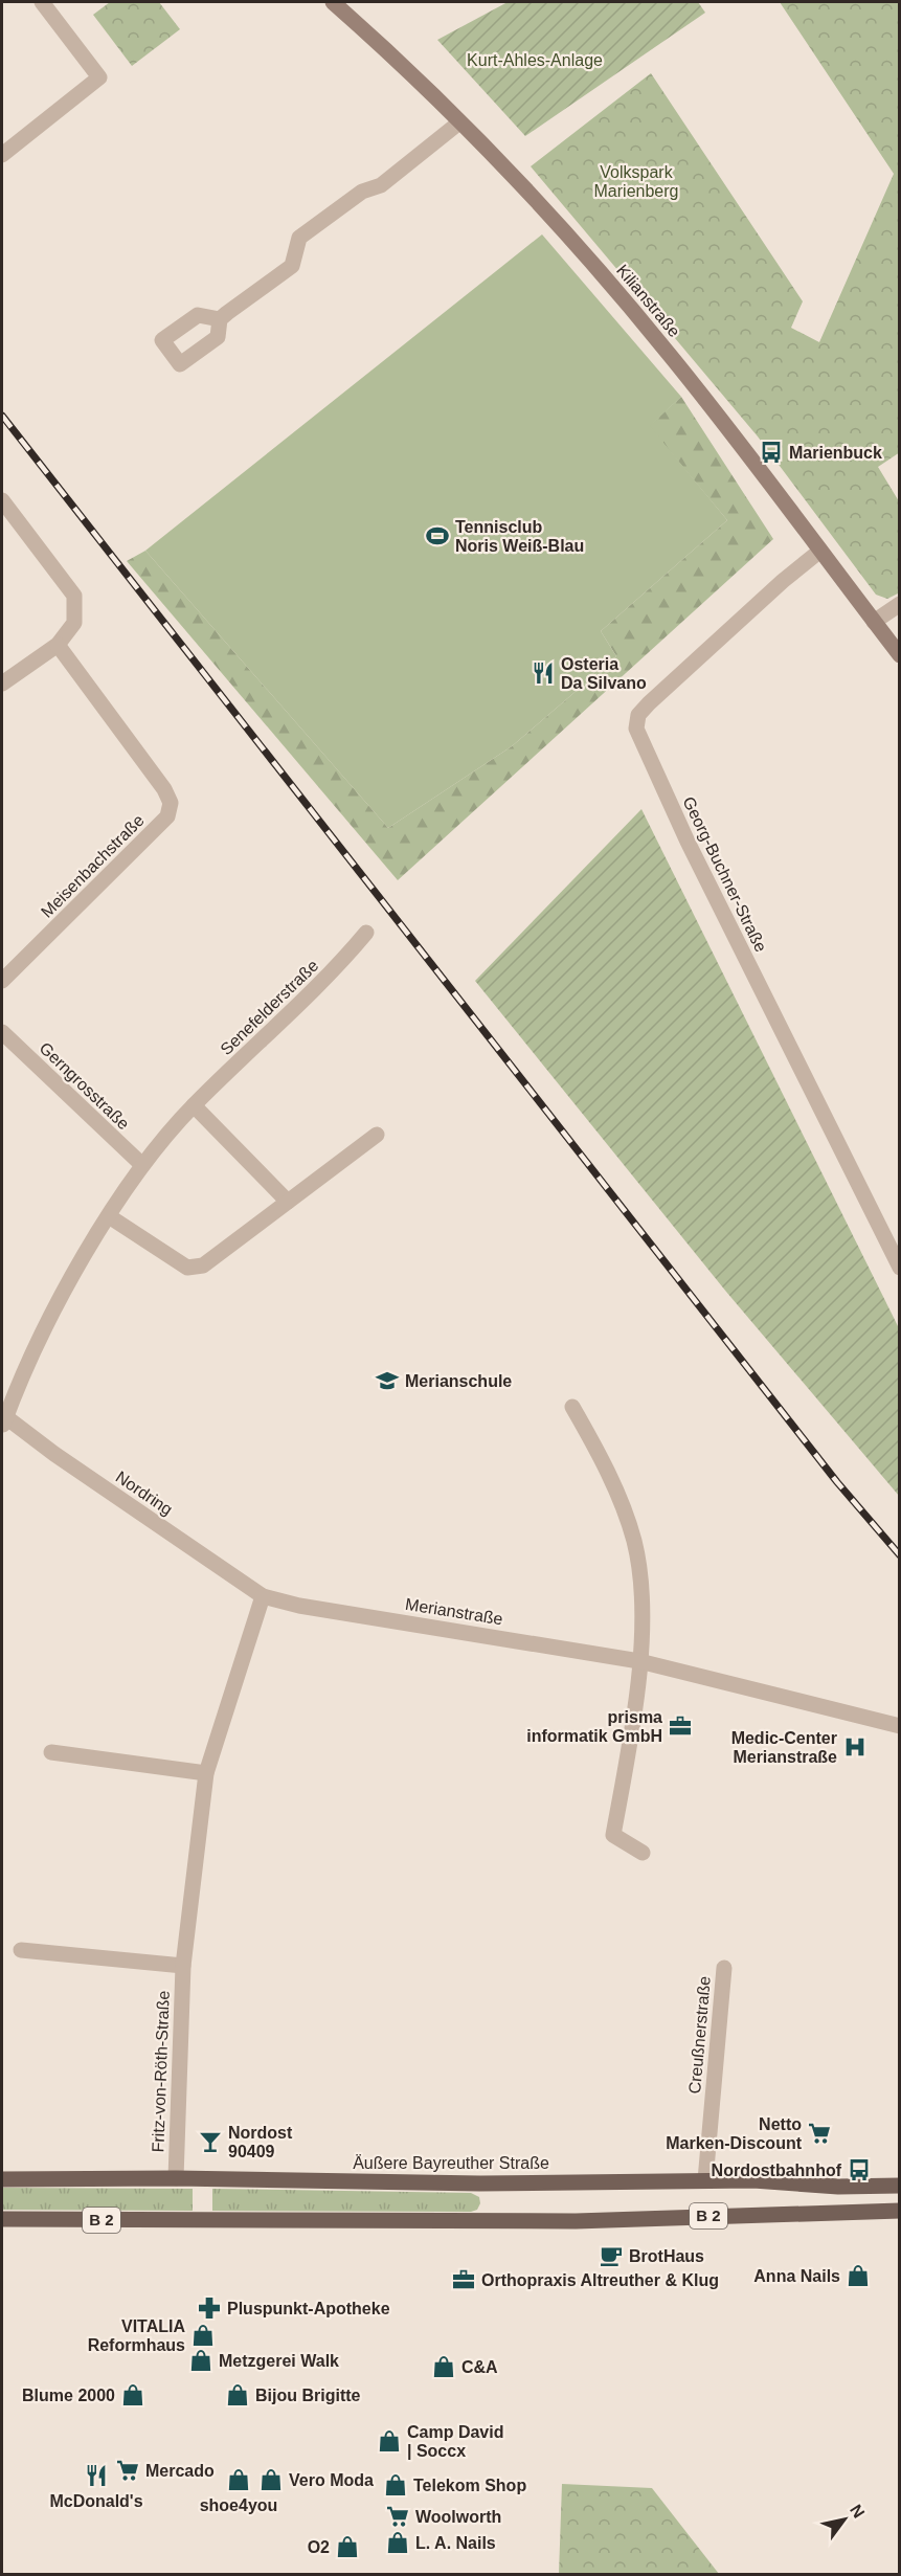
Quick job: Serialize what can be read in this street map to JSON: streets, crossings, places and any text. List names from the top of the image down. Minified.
{"streets":{"main road":["Kilianstraße","Äußere Bayreuther Straße","B 2"],"street":["Meisenbachstraße","Georg-Buchner-Straße","Senefelderstraße","Gerngrosstraße","Nordring","Merianstraße","Creußnerstraße","Fritz-von-Röth-Straße"]},"crossings":[["Kilianstraße","Georg-Buchner-Straße"],["Senefelderstraße","Gerngrosstraße"],["Senefelderstraße","Nordring"],["Nordring","Merianstraße"],["Nordring","Fritz-von-Röth-Straße"],["Merianstraße","Fritz-von-Röth-Straße"],["Creußnerstraße","Äußere Bayreuther Straße"],["Fritz-von-Röth-Straße","Äußere Bayreuther Straße"]],"parks":["Kurt-Ahles-Anlage","Volkspark Marienberg"],"places":{"bus stop":["Marienbuck","Nordostbahnhof"],"sports":["Tennisclub Noris Weiß-Blau"],"restaurant":["Osteria Da Silvano","McDonald's"],"school or university":["Merianschule"],"office":["prisma informatik GmbH","Orthopraxis Altreuther & Klug"],"hospital":["Medic-Center Merianstraße"],"supermarket":["Netto Marken-Discount","Mercado","Woolworth"],"bar":["Nordost 90409"],"cafe":["BrotHaus"],"shop":["Anna Nails","VITALIA Reformhaus","Metzgerei Walk","C&A","Blume 2000","Bijou Brigitte","Camp David | Soccx","shoe4you","Vero Moda","Telekom Shop","L. A. Nails","O2"],"pharmacy":["Pluspunkt-Apotheke"]},"north":"top right"}
